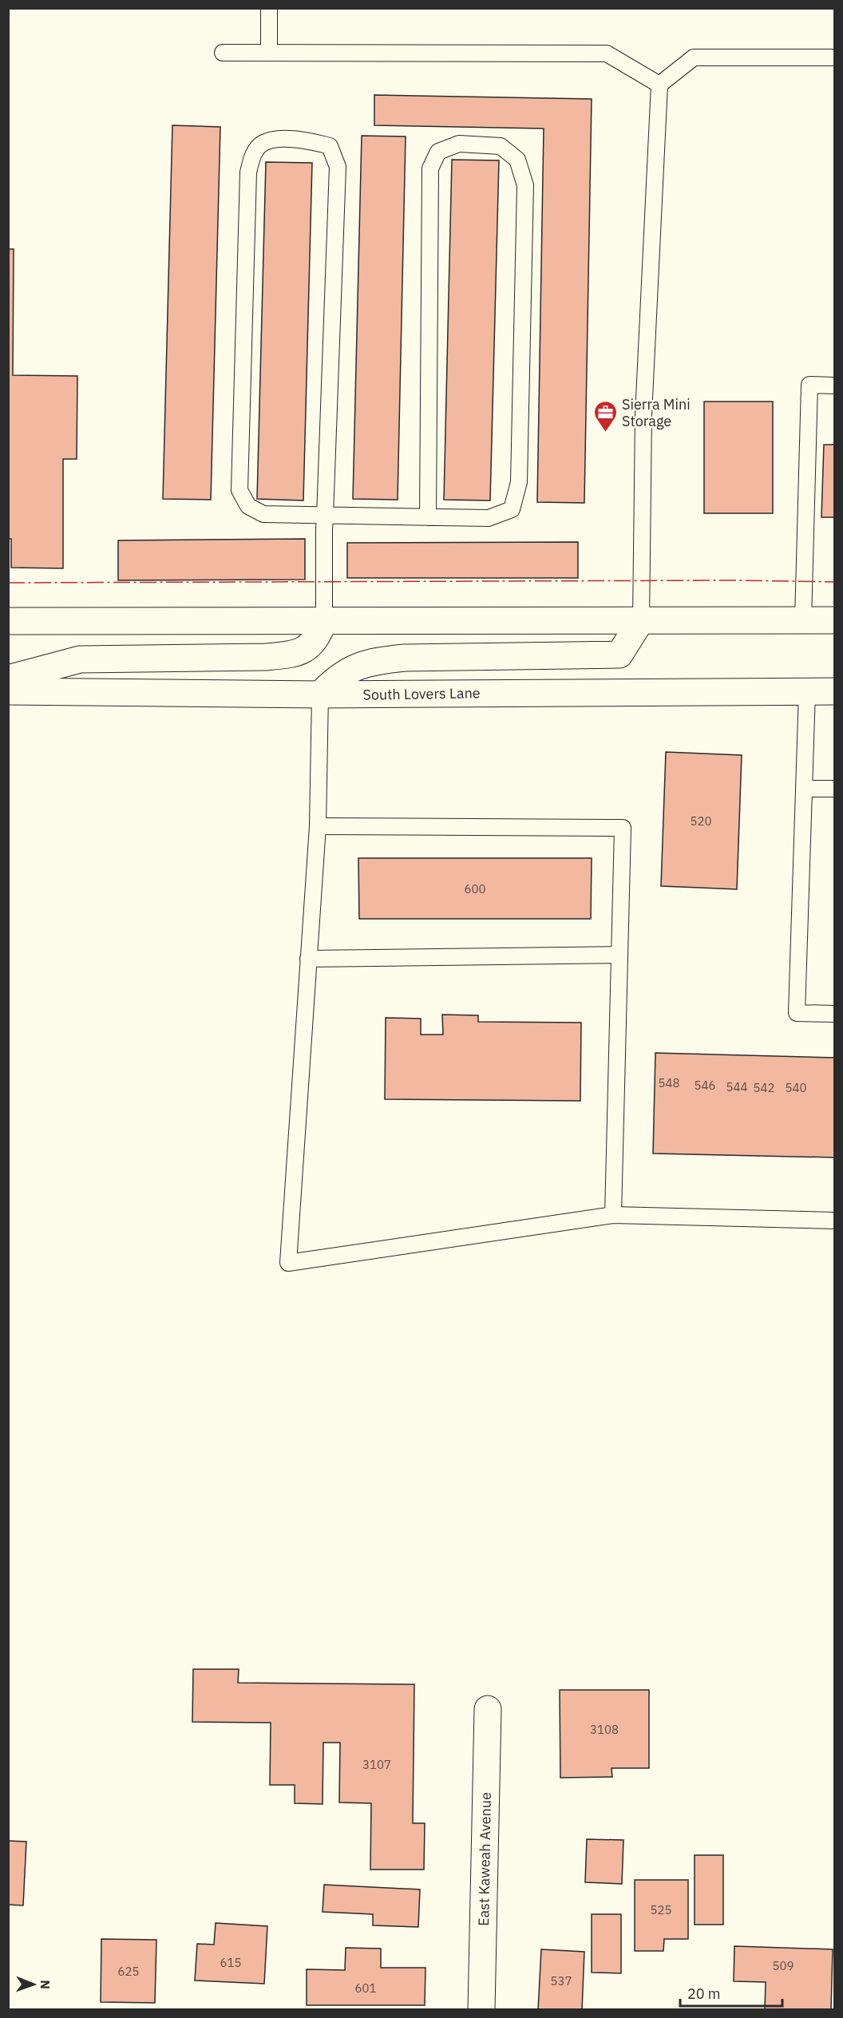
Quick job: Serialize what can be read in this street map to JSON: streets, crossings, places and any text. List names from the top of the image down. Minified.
{"streets":{"main road":["South Lovers Lane","East Kaweah Avenue"]},"places":{"office":["Sierra Mini Storage"]},"house_numbers":["520","600","548","546","544","542","540","3108","3107","525","615","509","625","537","601"],"scale_bar":"20 m","north":"right"}
